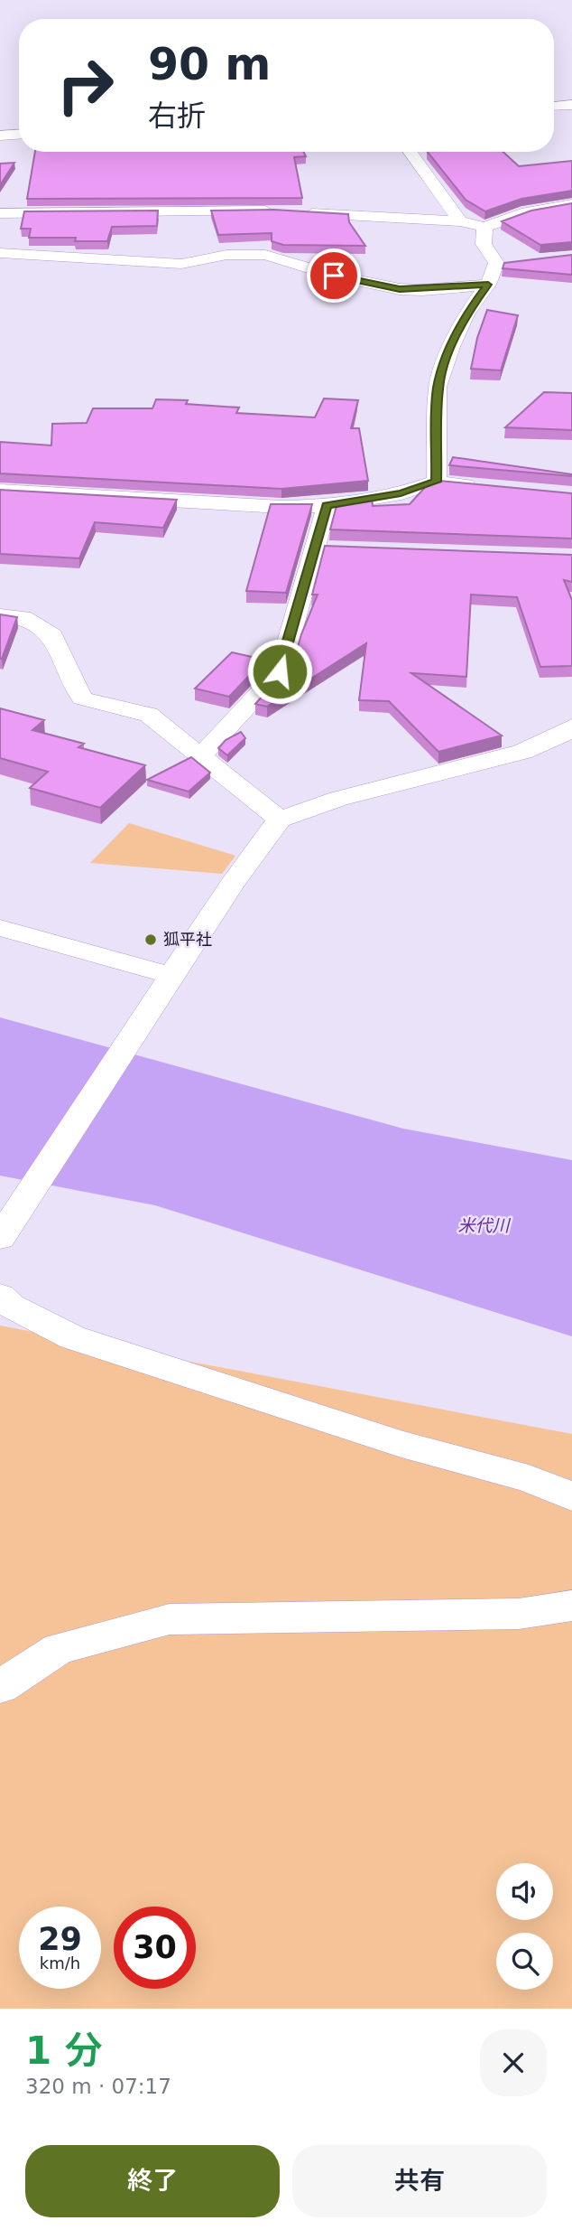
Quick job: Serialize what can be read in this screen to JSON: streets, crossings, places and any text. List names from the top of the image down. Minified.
{"water":["米代川"],"places":["狐平社"],"page":{"turn":["90 m","右折"],"speed":"29 km/h","limit":"30","heading":["1 分","320 m · 07:17"],"buttons":["終了","共有"]}}
